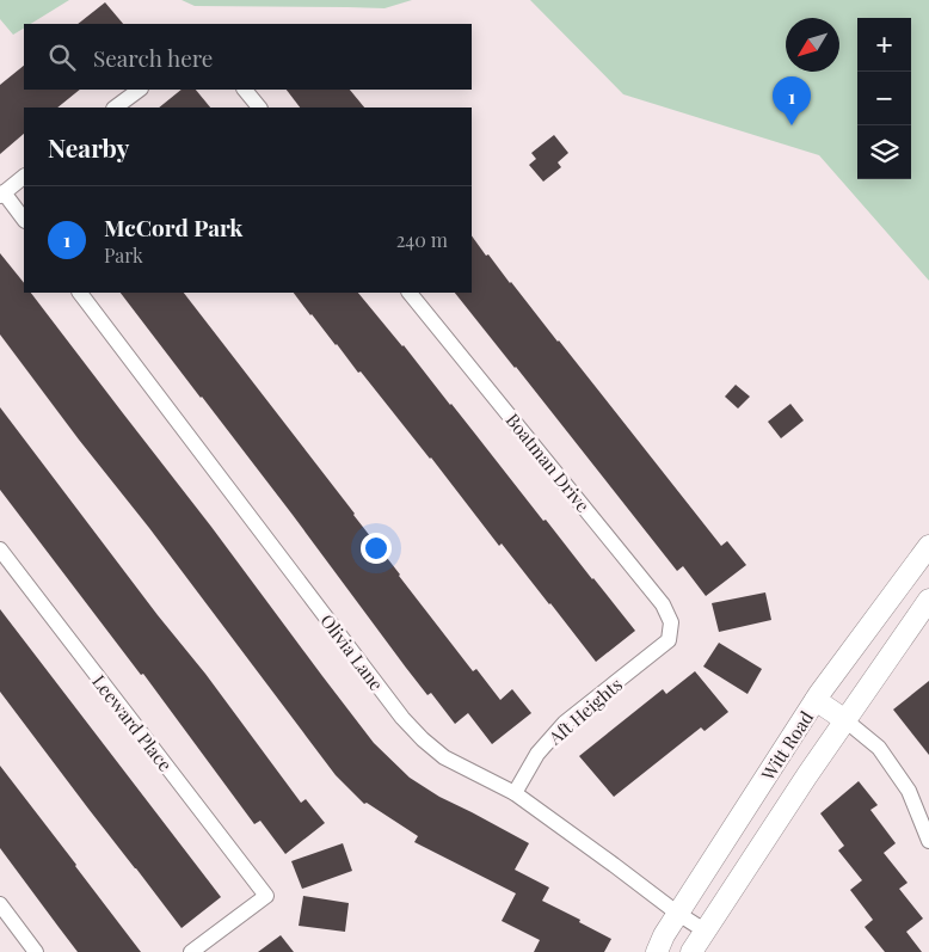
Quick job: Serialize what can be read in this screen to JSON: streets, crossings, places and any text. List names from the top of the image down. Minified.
{"streets":{"street":["Boatman Drive","Olivia Lane","Aft Heights","Leeward Place","Witt Road"]},"crossings":[["Boatman Drive","Aft Heights"],["Olivia Lane","Aft Heights"],["Olivia Lane","Witt Road"]],"north":"bottom left","page":{"map_buttons":["+","−"],"search":"Search here","pins":"1","heading":"Nearby","list":[{"mark":"1","name":"McCord Park","note":"Park","value":"240 m"}]}}
